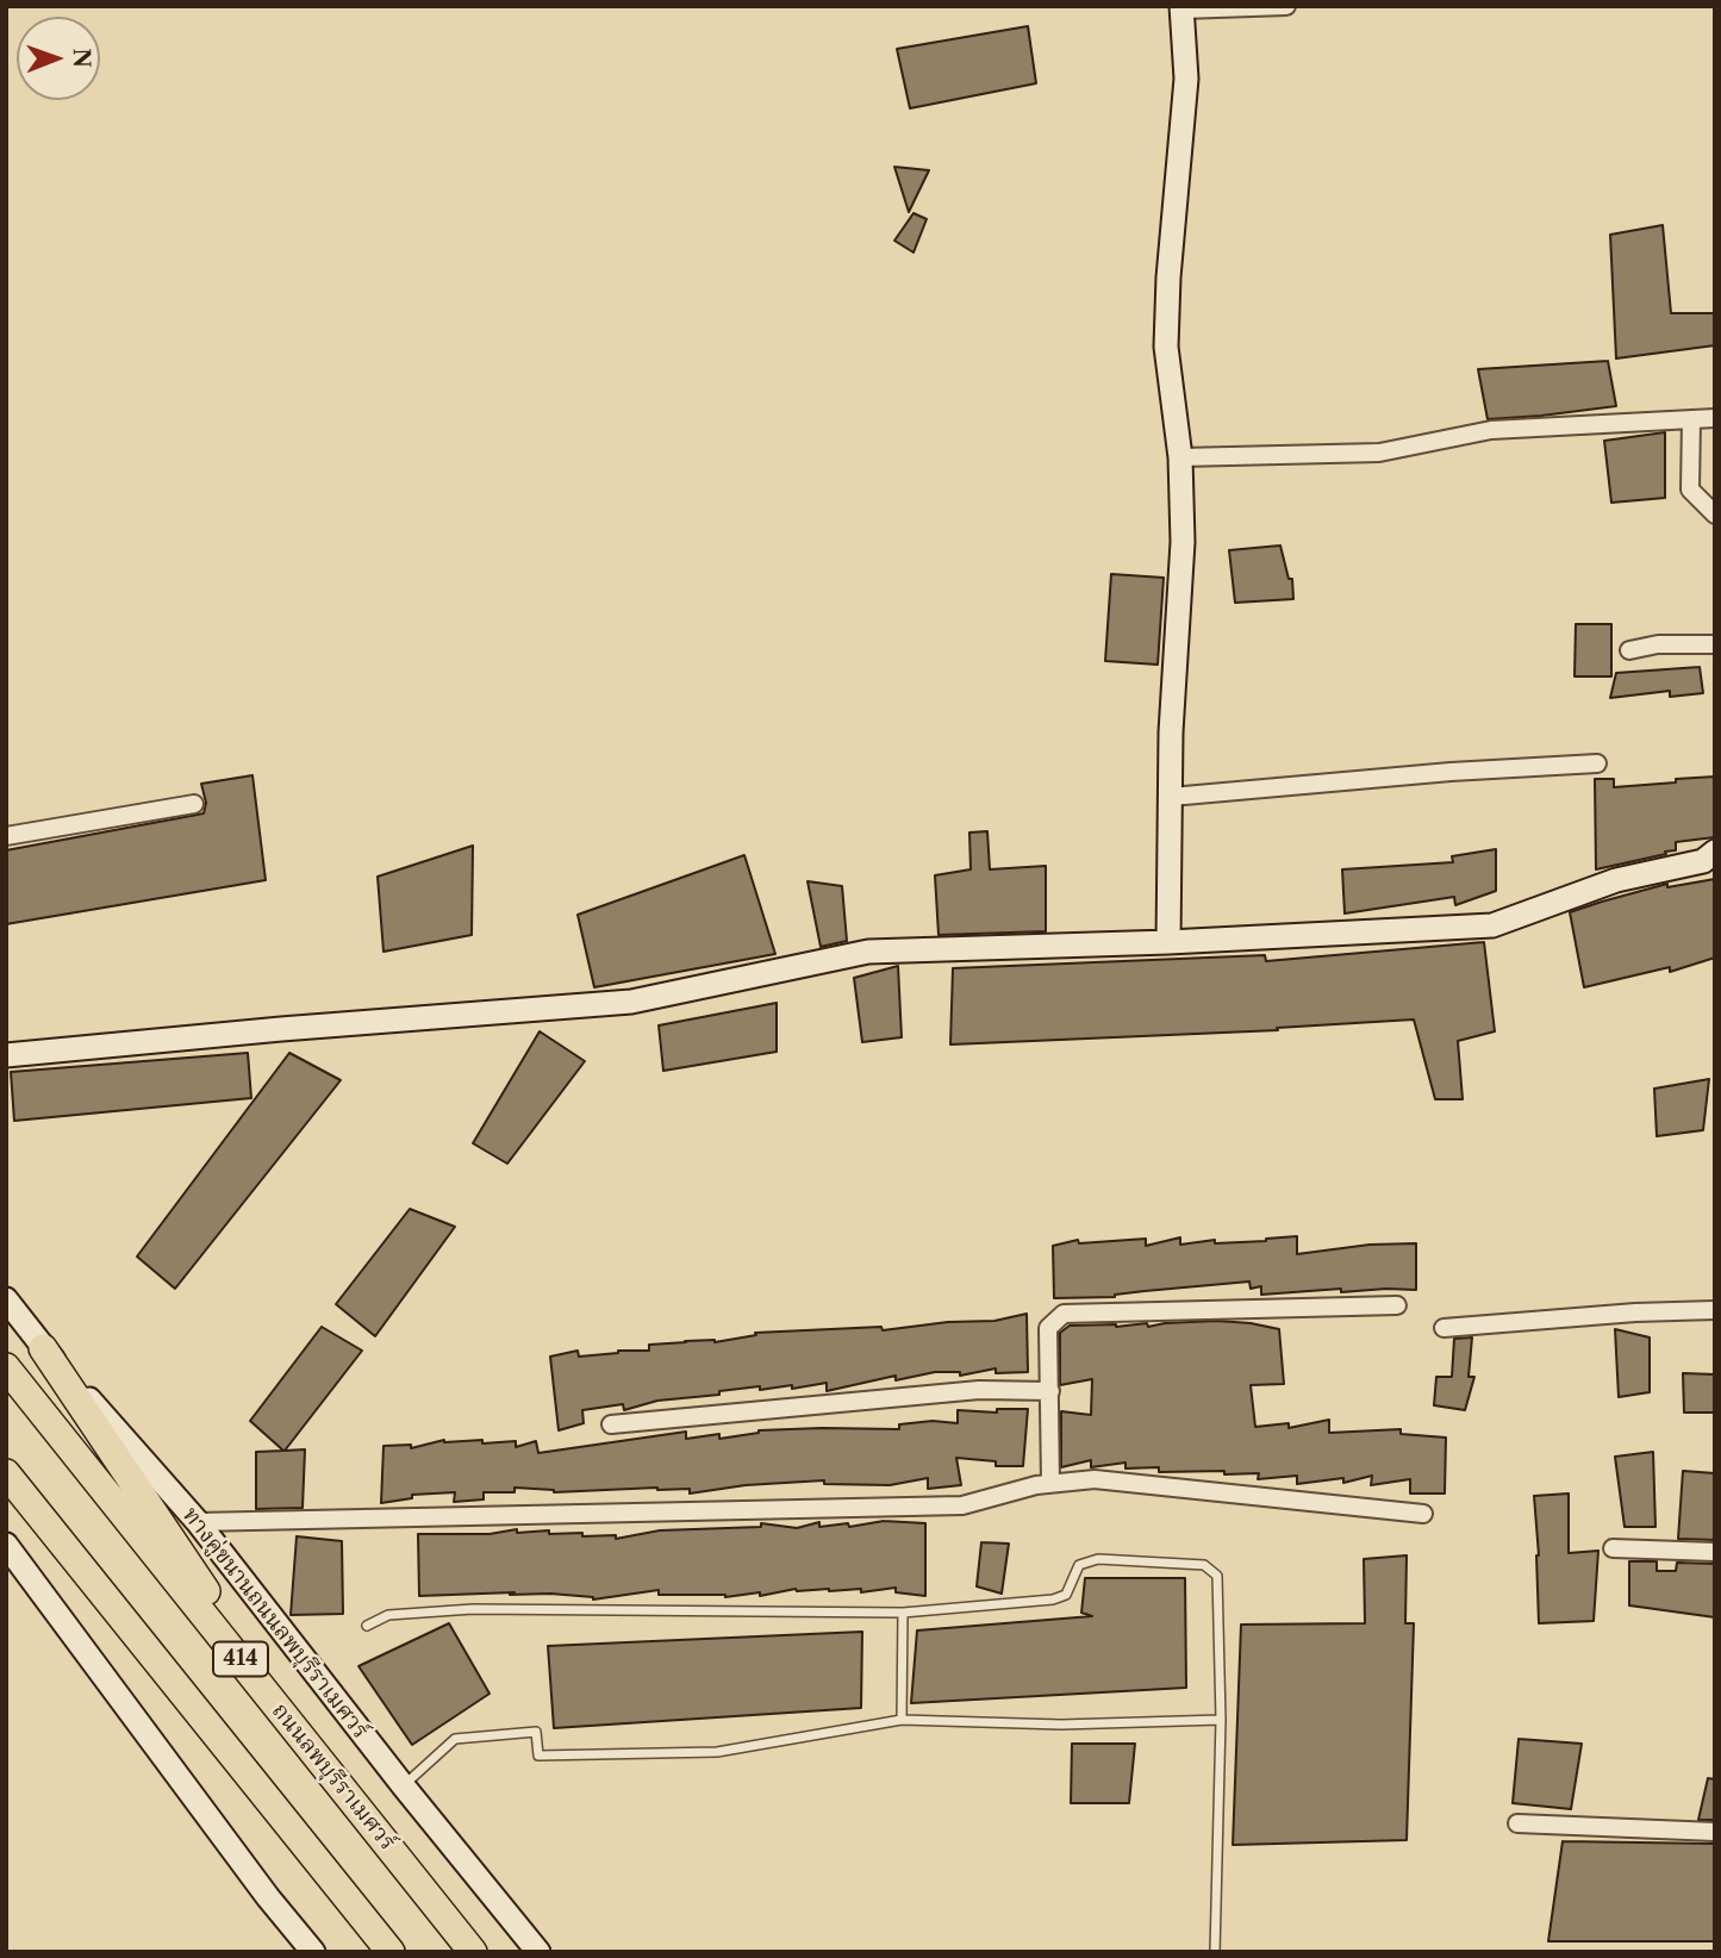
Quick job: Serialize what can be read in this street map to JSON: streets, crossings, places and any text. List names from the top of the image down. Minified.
{"streets":{"main road":["414","ถนนลพบุรีราเมศวร์"],"street":["ทางคู่ขนานถนนลพบุรีราเมศวร์"]},"north":"right"}
